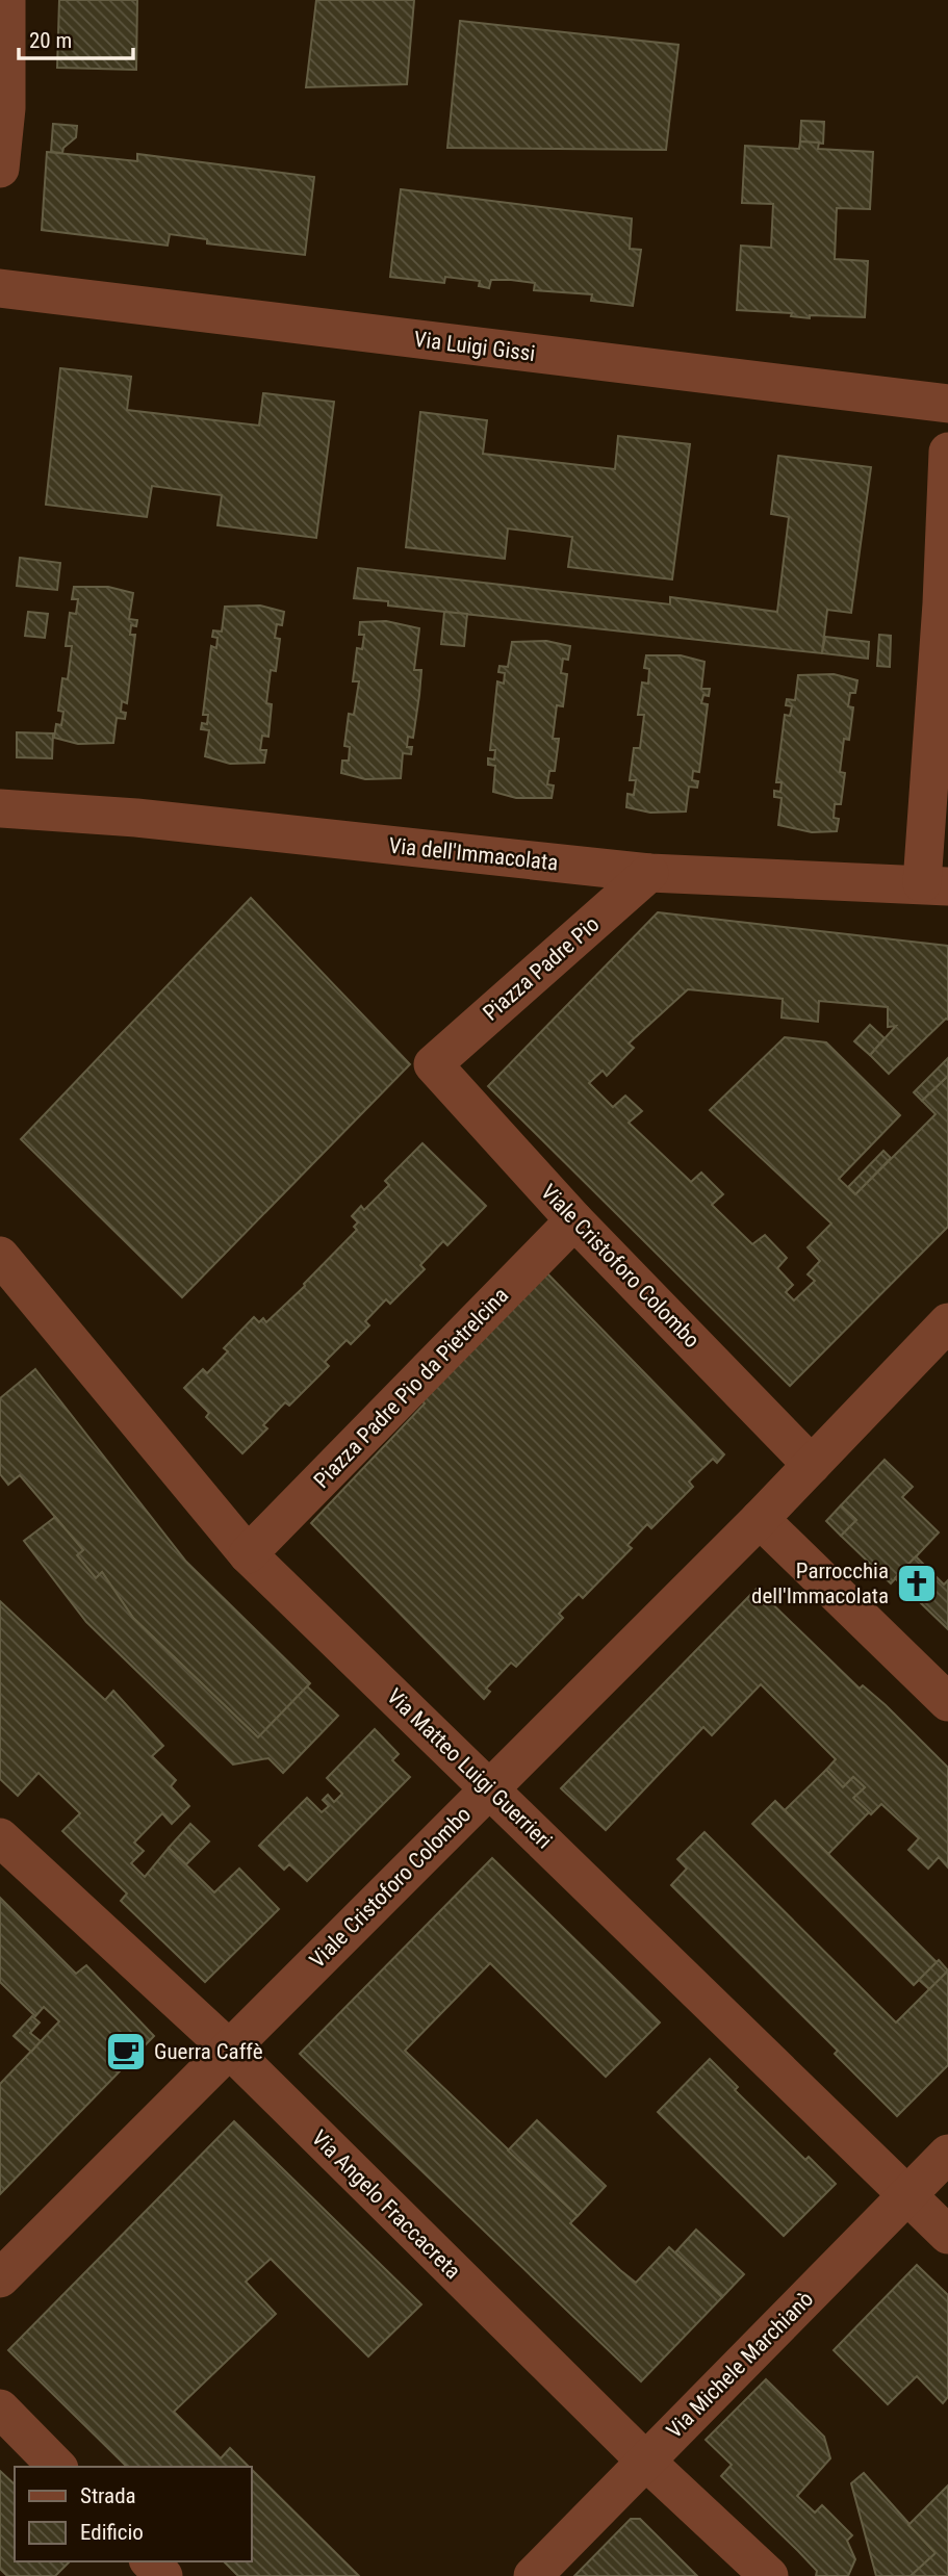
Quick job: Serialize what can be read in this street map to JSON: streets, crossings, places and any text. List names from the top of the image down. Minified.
{"streets":{"street":["Via Luigi Gissi","Via dell'Immacolata","Piazza Padre Pio","Viale Cristoforo Colombo","Piazza Padre Pio da Pietrelcina","Via Matteo Luigi Guerrieri","Via Angelo Fraccacreta","Via Michele Marchianò"]},"crossings":[["Via dell'Immacolata","Piazza Padre Pio"],["Piazza Padre Pio","Viale Cristoforo Colombo"],["Viale Cristoforo Colombo","Piazza Padre Pio da Pietrelcina"],["Viale Cristoforo Colombo","Via Matteo Luigi Guerrieri"],["Viale Cristoforo Colombo","Via Angelo Fraccacreta"],["Piazza Padre Pio da Pietrelcina","Via Matteo Luigi Guerrieri"],["Via Matteo Luigi Guerrieri","Via Michele Marchianò"],["Via Angelo Fraccacreta","Via Michele Marchianò"]],"places":{"church":["Parrocchia dell'Immacolata"],"cafe":["Guerra Caffè"]},"legend":["Strada","Edificio"],"scale_bar":"20 m"}
